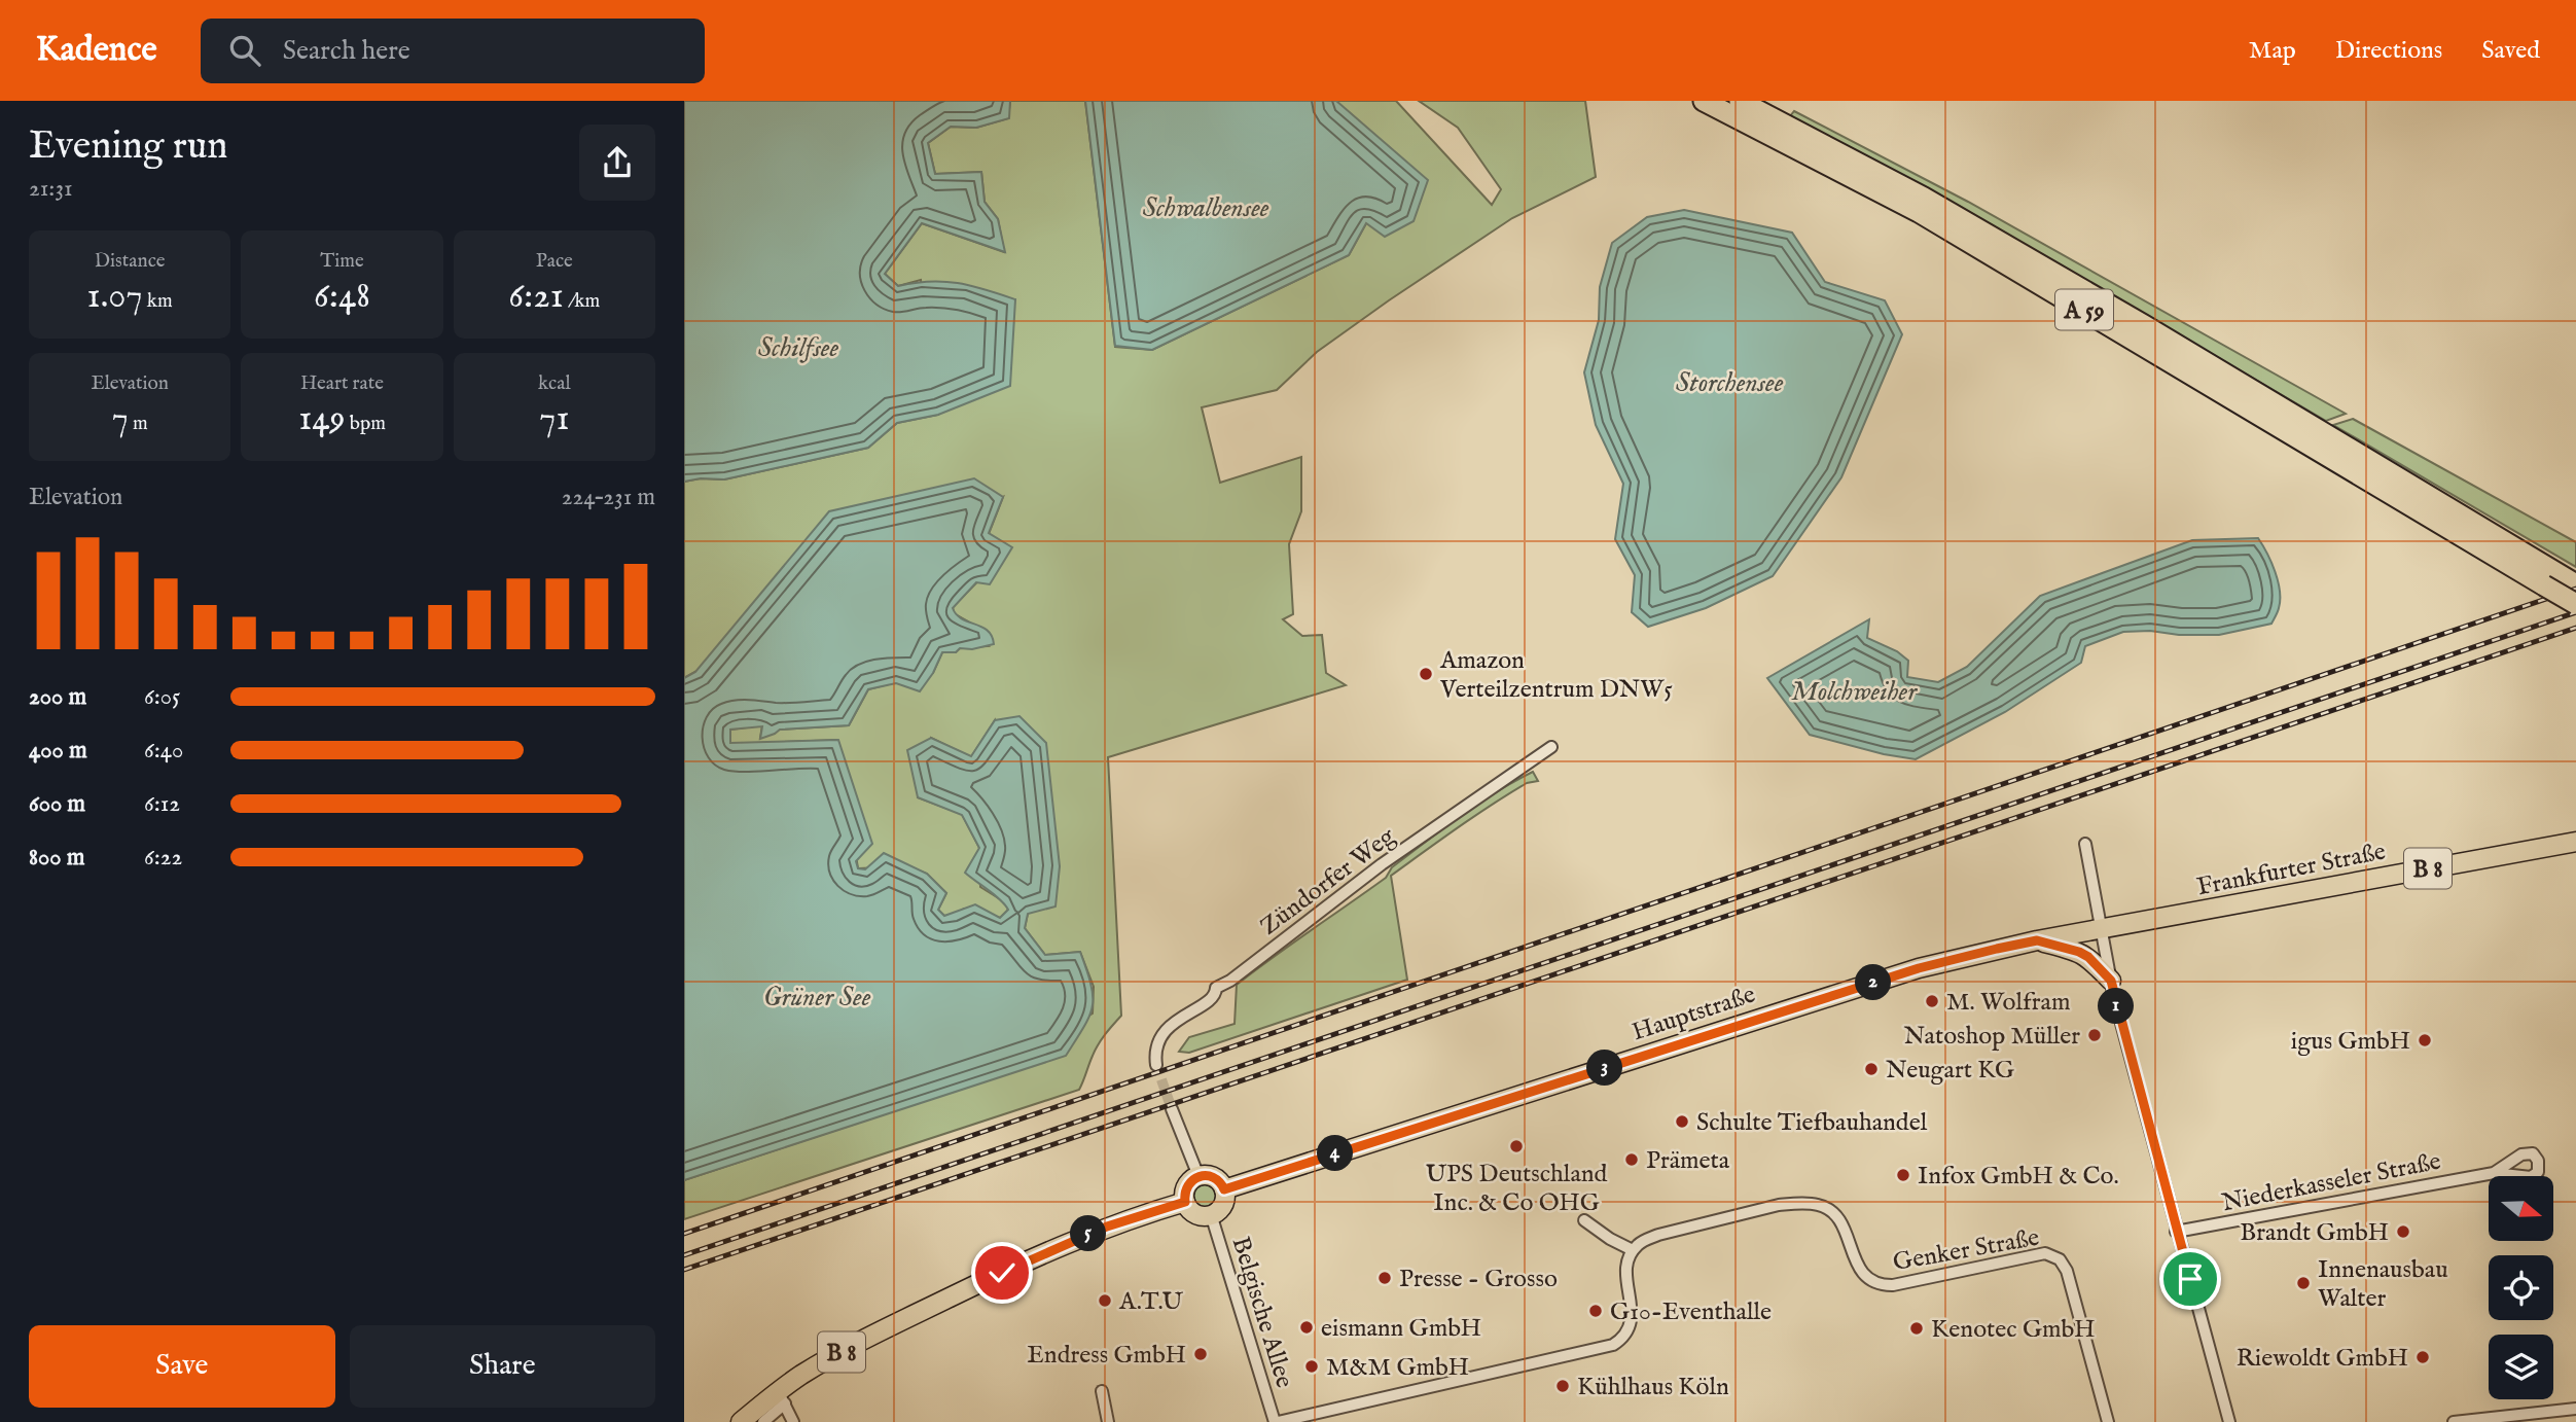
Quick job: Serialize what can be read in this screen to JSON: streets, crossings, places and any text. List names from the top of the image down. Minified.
{"streets":{"highway":["A 59"],"main road":["Frankfurter Straße","B 8","Hauptstraße"],"street":["Zündorfer Weg","Niederkasseler Straße","Genker Straße","Belgische Allee"]},"crossings":[["Frankfurter Straße","Hauptstraße"],["B 8","Hauptstraße"],["B 8","Belgische Allee"],["Hauptstraße","Belgische Allee"]],"water":["Schwalbensee","Schilfsee","Storchensee","Molchweiher","Grüner See"],"places":["Amazon Verteilzentrum DNW5","M. Wolfram","Natoshop Müller","igus GmbH","Neugart KG","Schulte Tiefbauhandel","UPS Deutschland Inc. & Co OHG","Prämeta","Infox GmbH & Co.","Brandt GmbH","Presse - Grosso","Innenausbau Walter","A.T.U","G10-Eventhalle","eismann GmbH","Kenotec GmbH","Endress GmbH","Riewoldt GmbH","M&M GmbH","Kühlhaus Köln"],"north":"right","page":{"header":"Kadence","search":"Search here","nav":["Map","Directions","Saved"],"heading":["Evening run","21:31"],"stats":[["Distance","1.07 km"],["Time","6:48"],["Pace","6:21 /km"],["Elevation","7 m"],["Heart rate","149 bpm"],["kcal","71"]],"chart":["Elevation","224–231 m"],"list":[{"name":"200 m","note":"6:05"},{"name":"400 m","note":"6:40"},{"name":"600 m","note":"6:12"},{"name":"800 m","note":"6:22"}],"pins":["2","1","3","4","5"],"buttons":["Save","Share"]}}
